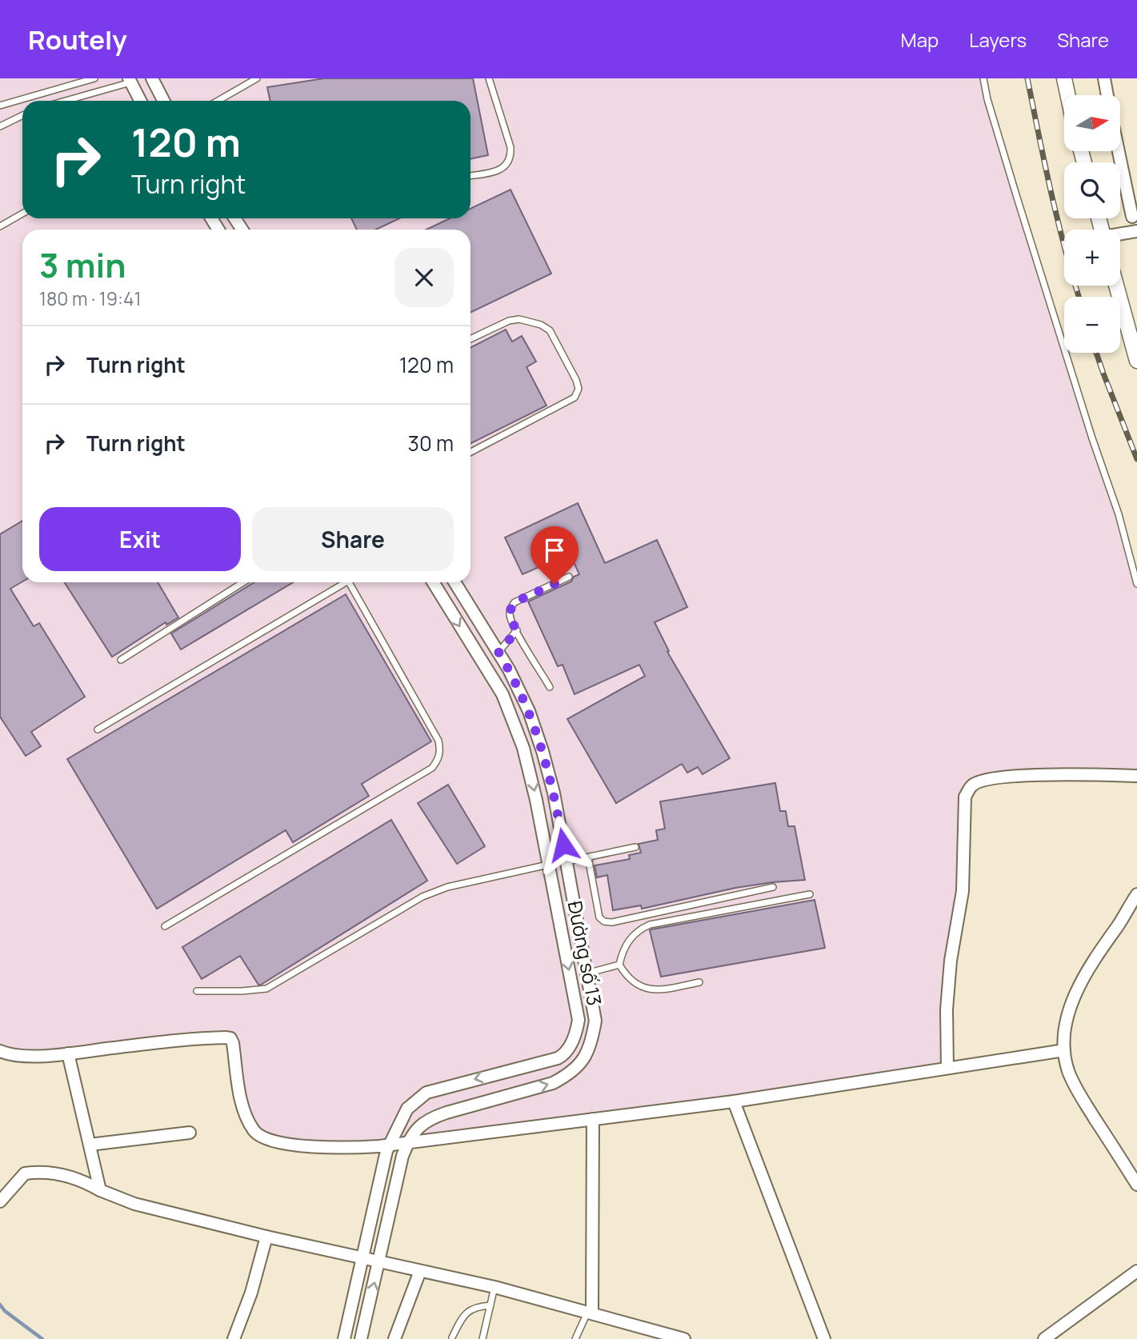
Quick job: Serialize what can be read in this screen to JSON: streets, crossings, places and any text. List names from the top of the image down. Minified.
{"streets":{"street":["Đường số 13"]},"north":"right","page":{"header":"Routely","nav":["Map","Layers","Share"],"map_buttons":["+","−"],"turn":["120 m","Turn right"],"heading":["3 min","180 m · 19:41"],"list":[{"name":"Turn right","value":"120 m"},{"name":"Turn right","value":"30 m"}],"buttons":["Exit","Share"]}}
